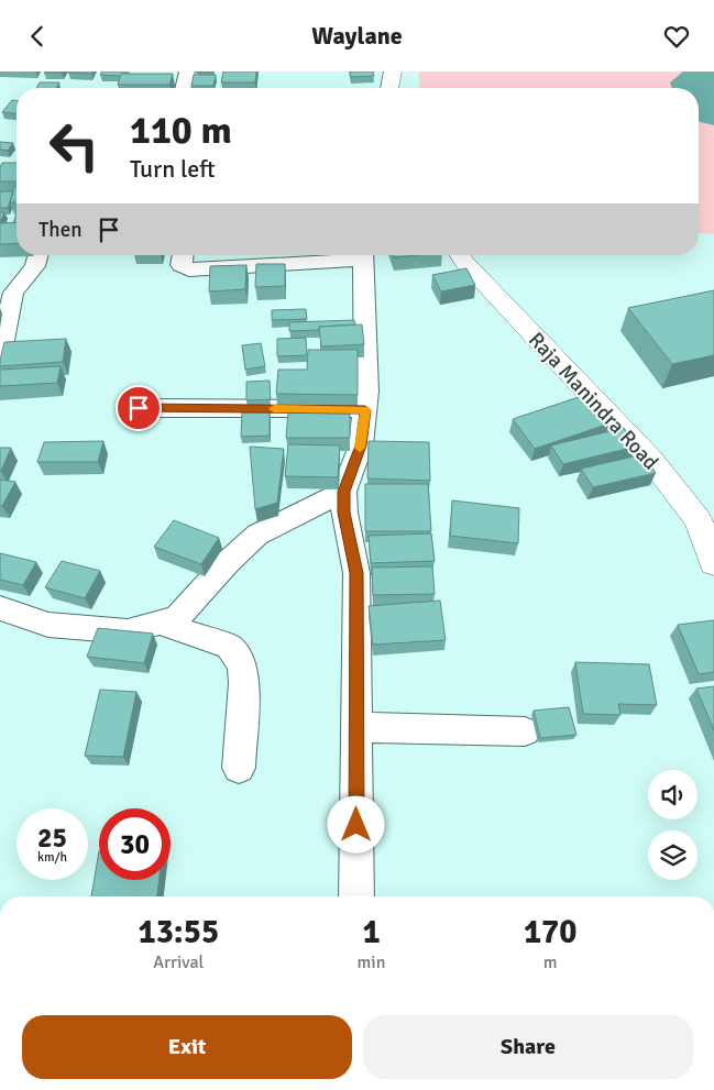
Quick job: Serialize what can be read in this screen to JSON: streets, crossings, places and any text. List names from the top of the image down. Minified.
{"streets":{"street":["Raja Manindra Road"]},"page":{"header":"Waylane","turn":["110 m","Turn left"],"then":"Then","speed":"25 km/h","limit":"30","eta":["13:55","Arrival","1","min","170","m"],"buttons":["Exit","Share"]}}
